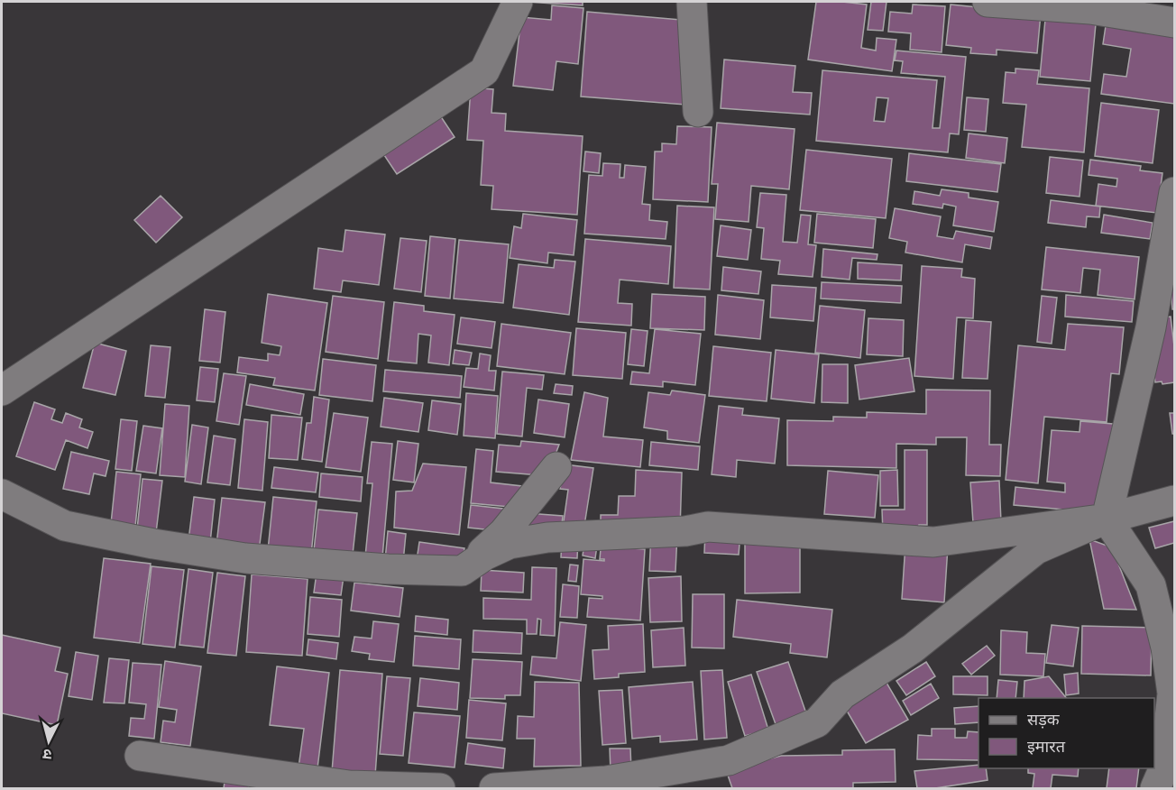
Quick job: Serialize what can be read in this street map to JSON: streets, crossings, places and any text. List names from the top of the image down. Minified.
{"legend":["सड़क","इमारत"],"north":"bottom"}
